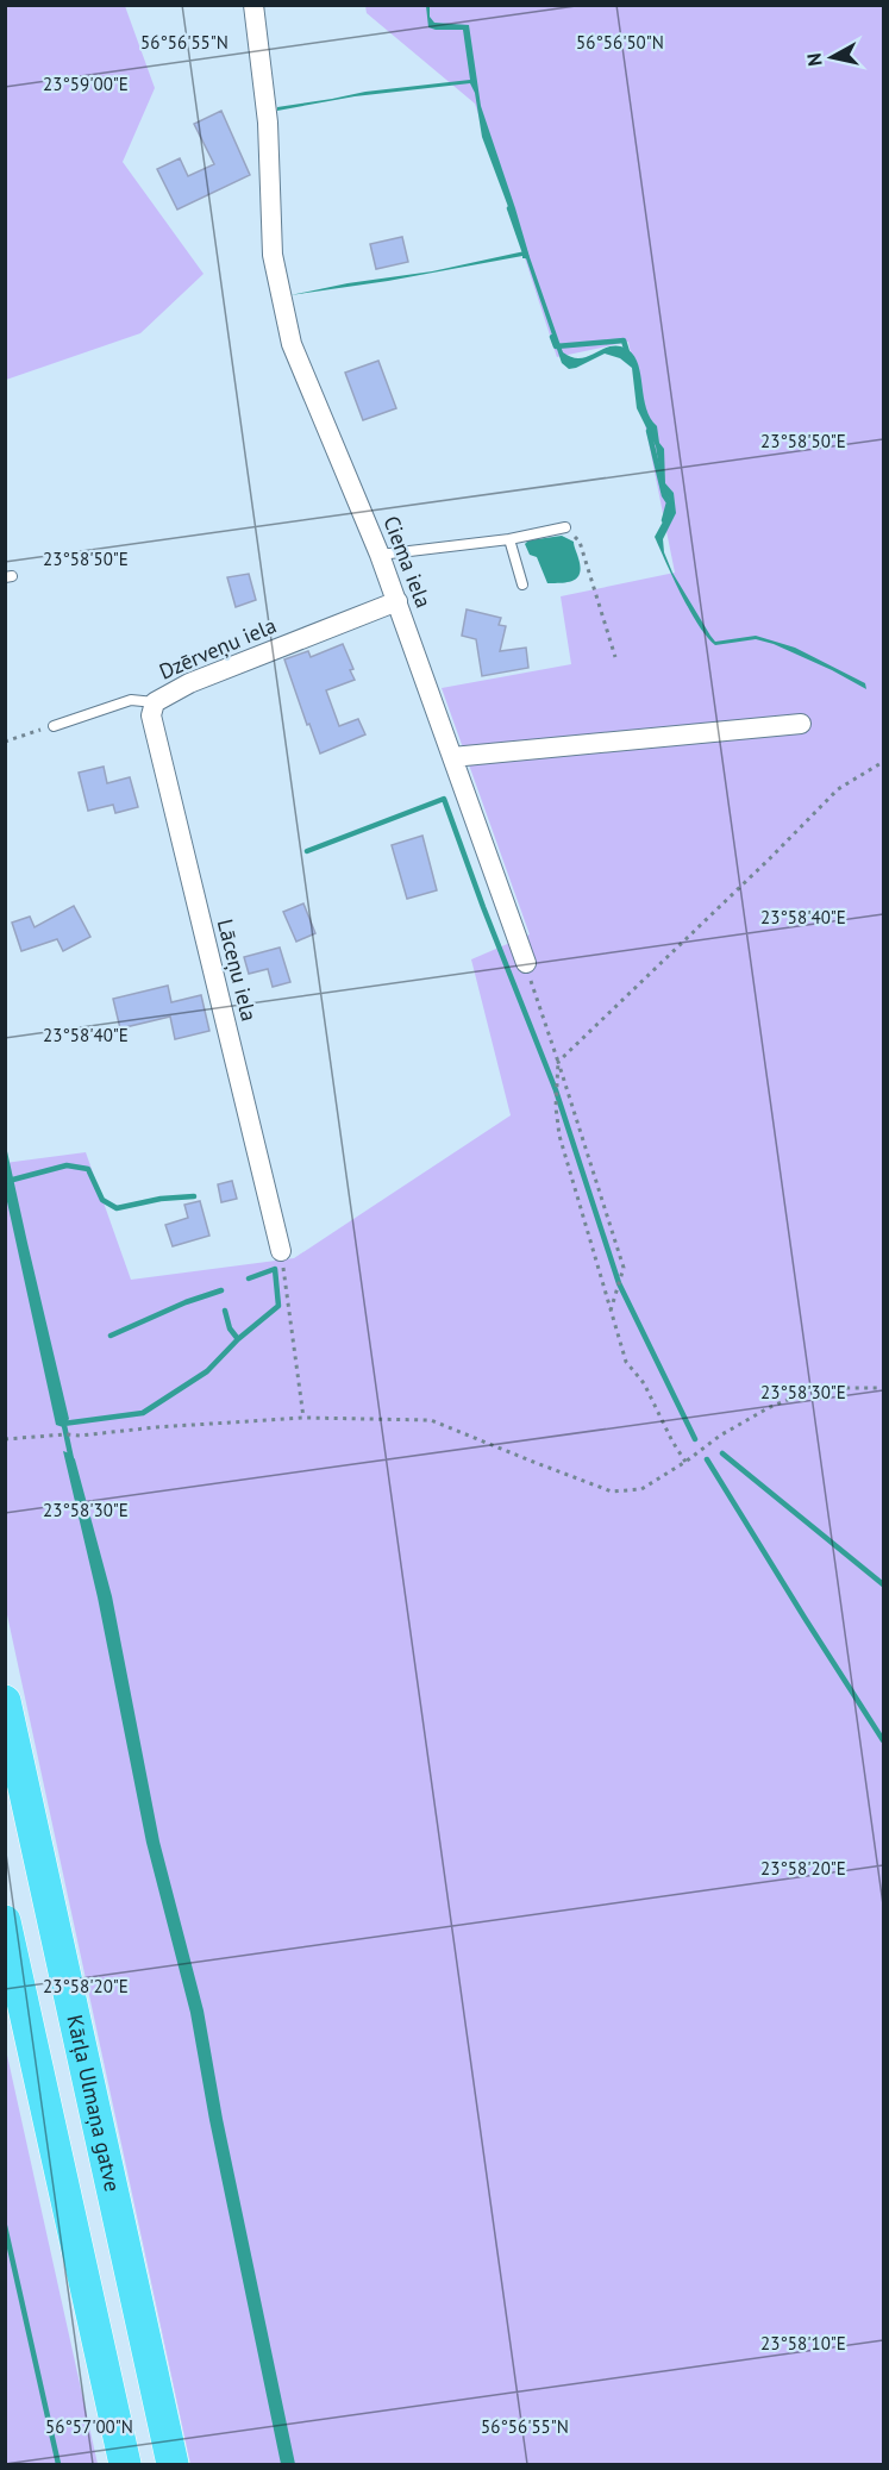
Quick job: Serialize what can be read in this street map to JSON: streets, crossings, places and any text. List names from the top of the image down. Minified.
{"streets":{"highway":["Kārļa Ulmaņa gatve"],"street":["Ciema iela","Dzērveņu iela","Lāceņu iela"]},"crossings":[["Ciema iela","Dzērveņu iela"],["Dzērveņu iela","Lāceņu iela"]],"north":"left","coordinates":["56°56'55\"N","56°56'50\"N","23°59'00\"E","23°58'50\"E","23°58'40\"E","23°58'30\"E","23°58'20\"E","23°58'10\"E","56°57'00\"N"]}
